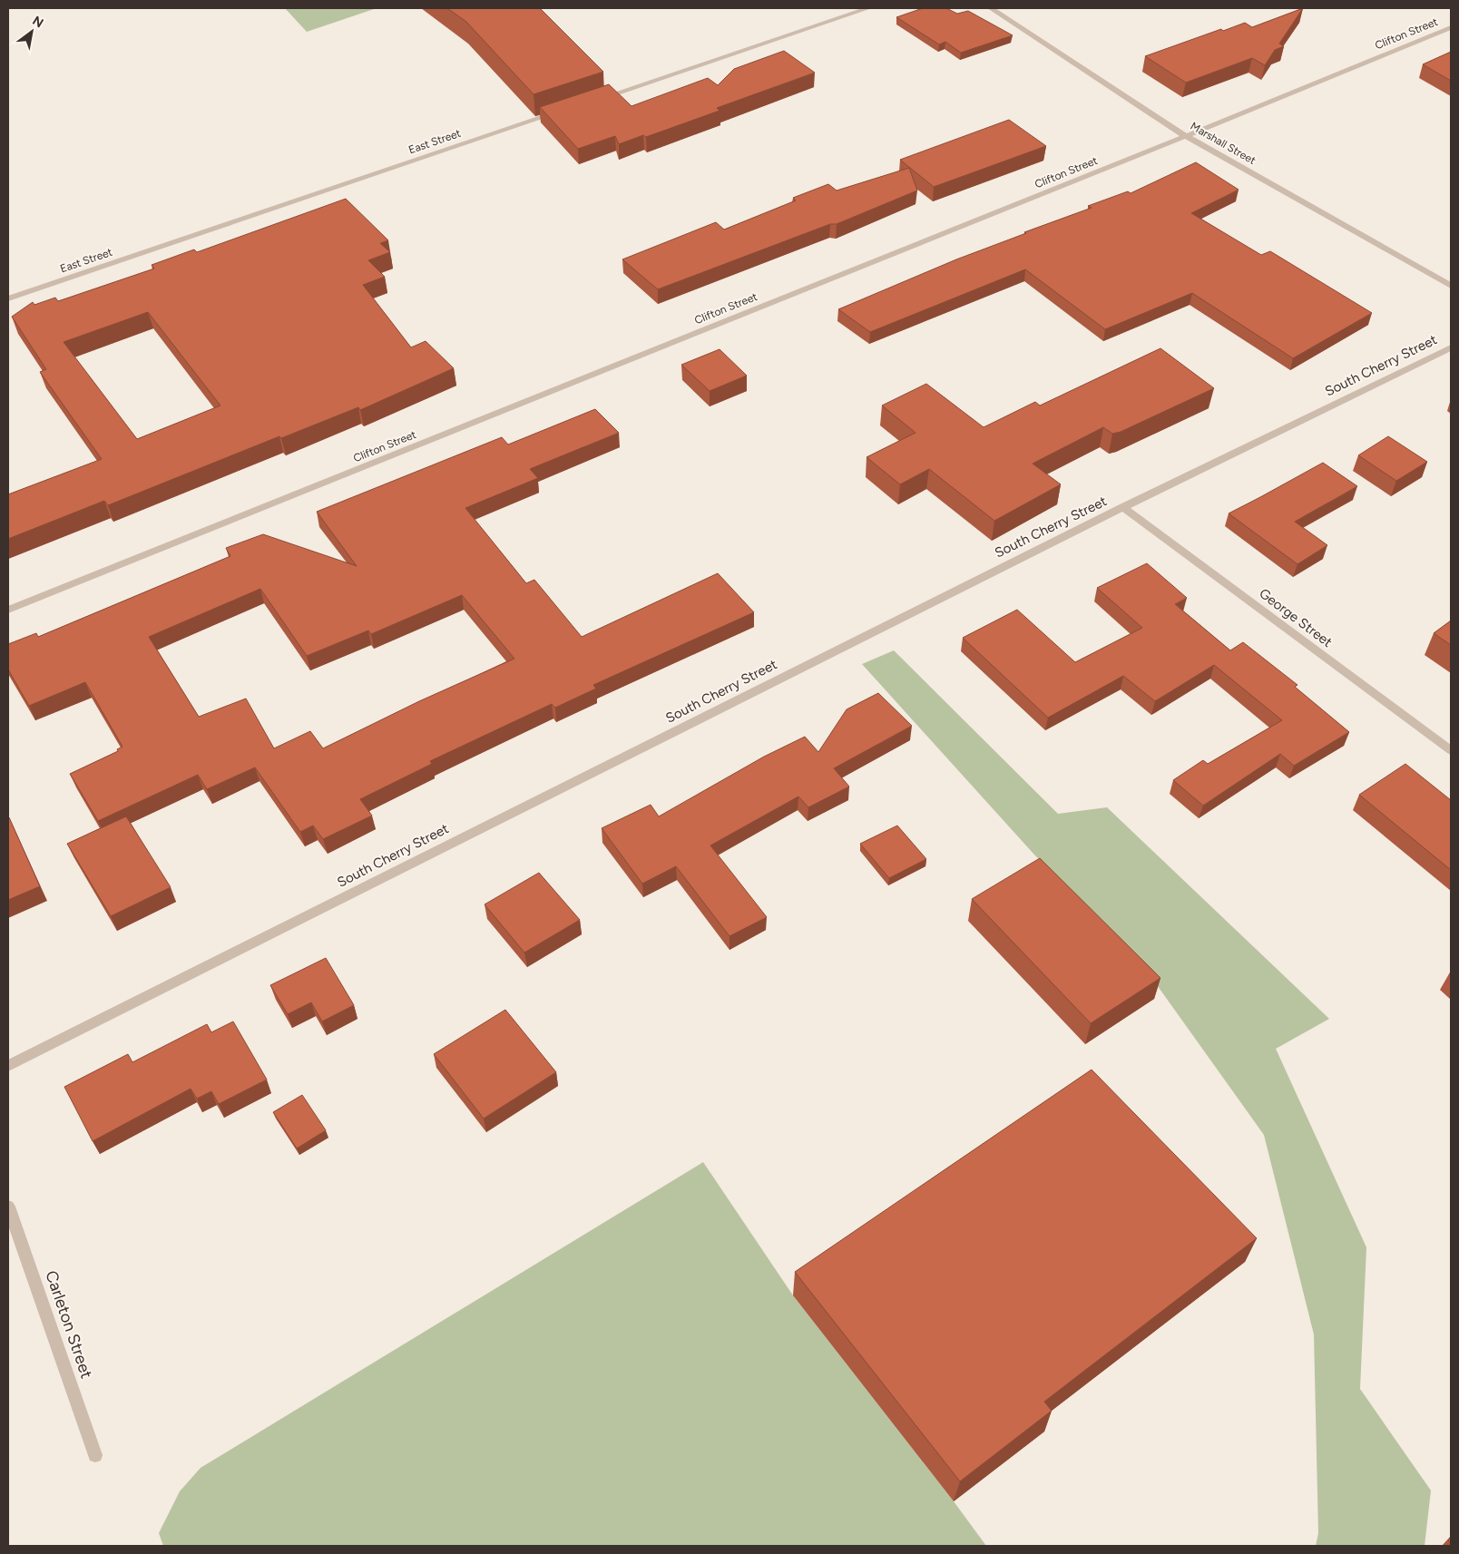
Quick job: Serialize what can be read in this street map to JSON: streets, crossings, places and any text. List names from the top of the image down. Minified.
{"streets":{"street":["Clifton Street","East Street","Marshall Street","South Cherry Street","George Street","Carleton Street"]},"crossings":[["Clifton Street","Marshall Street"],["South Cherry Street","George Street"]],"north":"top right"}
